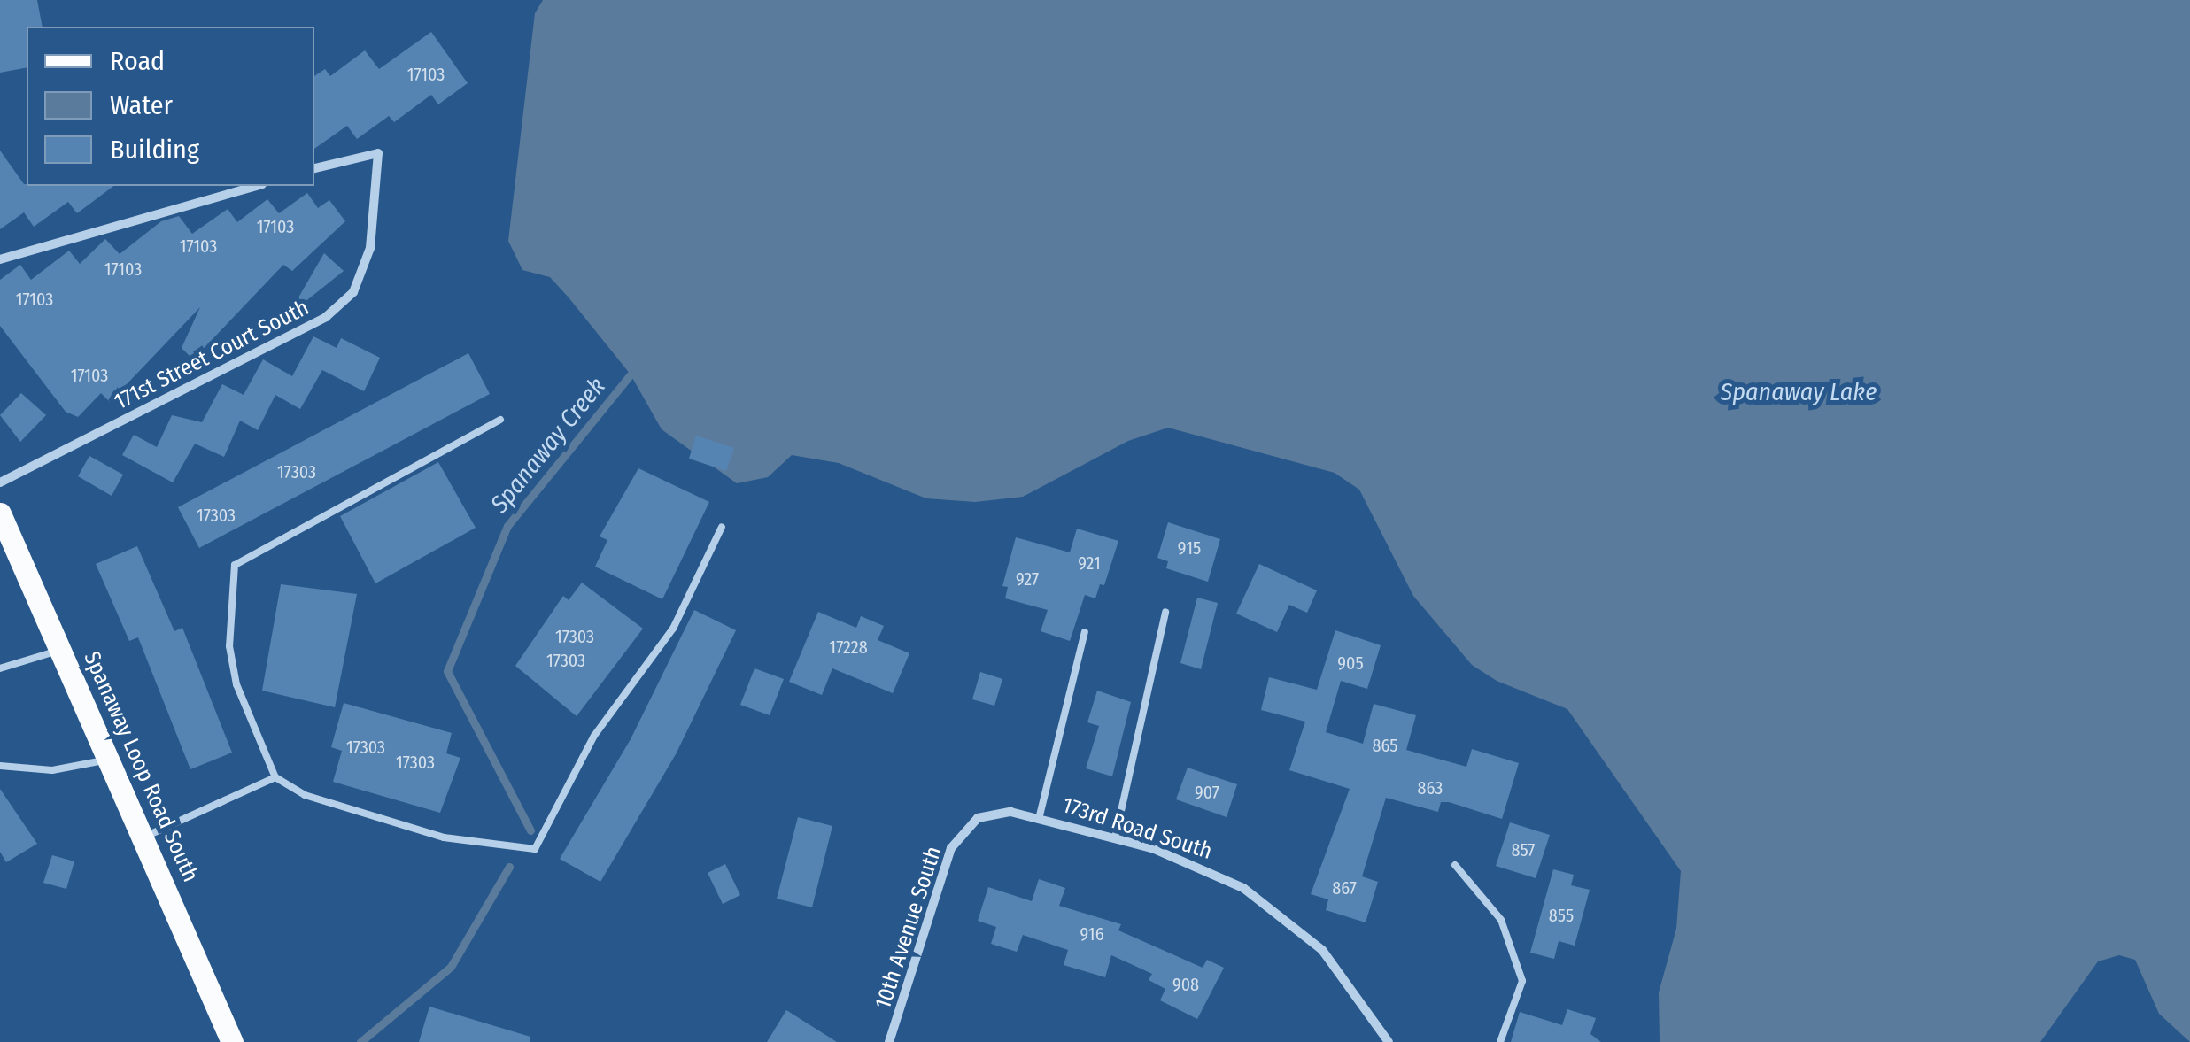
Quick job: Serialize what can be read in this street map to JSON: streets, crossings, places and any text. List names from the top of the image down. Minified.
{"streets":{"main road":["Spanaway Loop Road South"],"street":["171st Street Court South","173rd Road South","10th Avenue South"]},"crossings":[["173rd Road South","10th Avenue South"]],"water":["Spanaway Lake","Spanaway Creek"],"house_numbers":["17103","17103","17103","17103","17103","17103","17303","17303","915","921","927","17303","17228","17303","905","865","17303","17303","863","907","857","867","855","916","908"],"legend":["Road","Water","Building"]}
